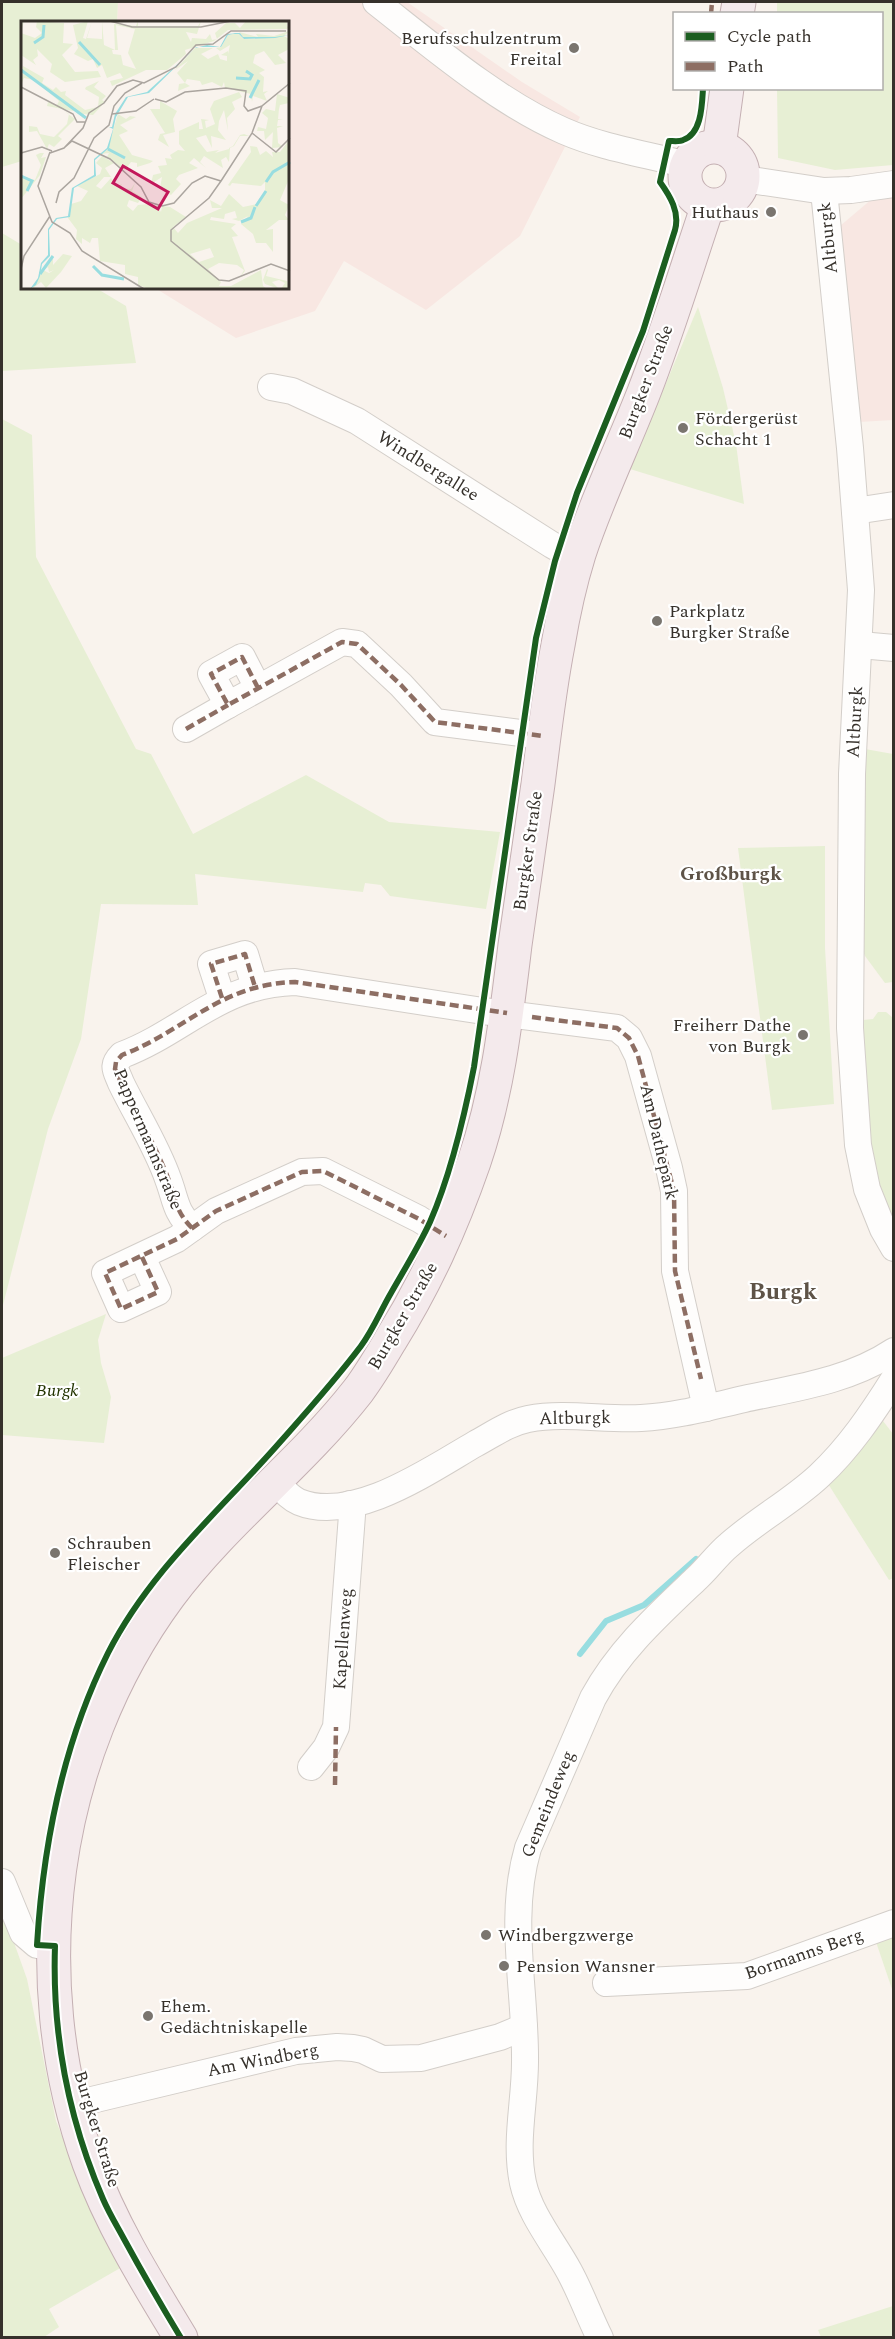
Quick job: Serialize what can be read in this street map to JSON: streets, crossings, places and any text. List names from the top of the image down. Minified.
{"streets":{"main road":["Burgker Straße"],"street":["Altburgk","Windbergallee","Pappermannstraße","Am Dathepark","Kapellenweg","Gemeindeweg","Bormanns Berg","Am Windberg"]},"crossings":[["Altburgk","Burgker Straße"],["Altburgk","Am Dathepark"],["Altburgk","Kapellenweg"],["Burgker Straße","Windbergallee"],["Burgker Straße","Pappermannstraße"],["Burgker Straße","Am Dathepark"],["Burgker Straße","Am Windberg"],["Pappermannstraße","Am Dathepark"],["Gemeindeweg","Am Windberg"]],"districts":["Großburgk","Burgk"],"parks":["Burgk"],"places":["Berufsschulzentrum Freital","Huthaus","Fördergerüst Schacht 1","Parkplatz Burgker Straße","Freiherr Dathe von Burgk","Schrauben Fleischer","Windbergzwerge","Pension Wansner","Ehem. Gedächtniskapelle"],"legend":["Cycle path","Path"]}
